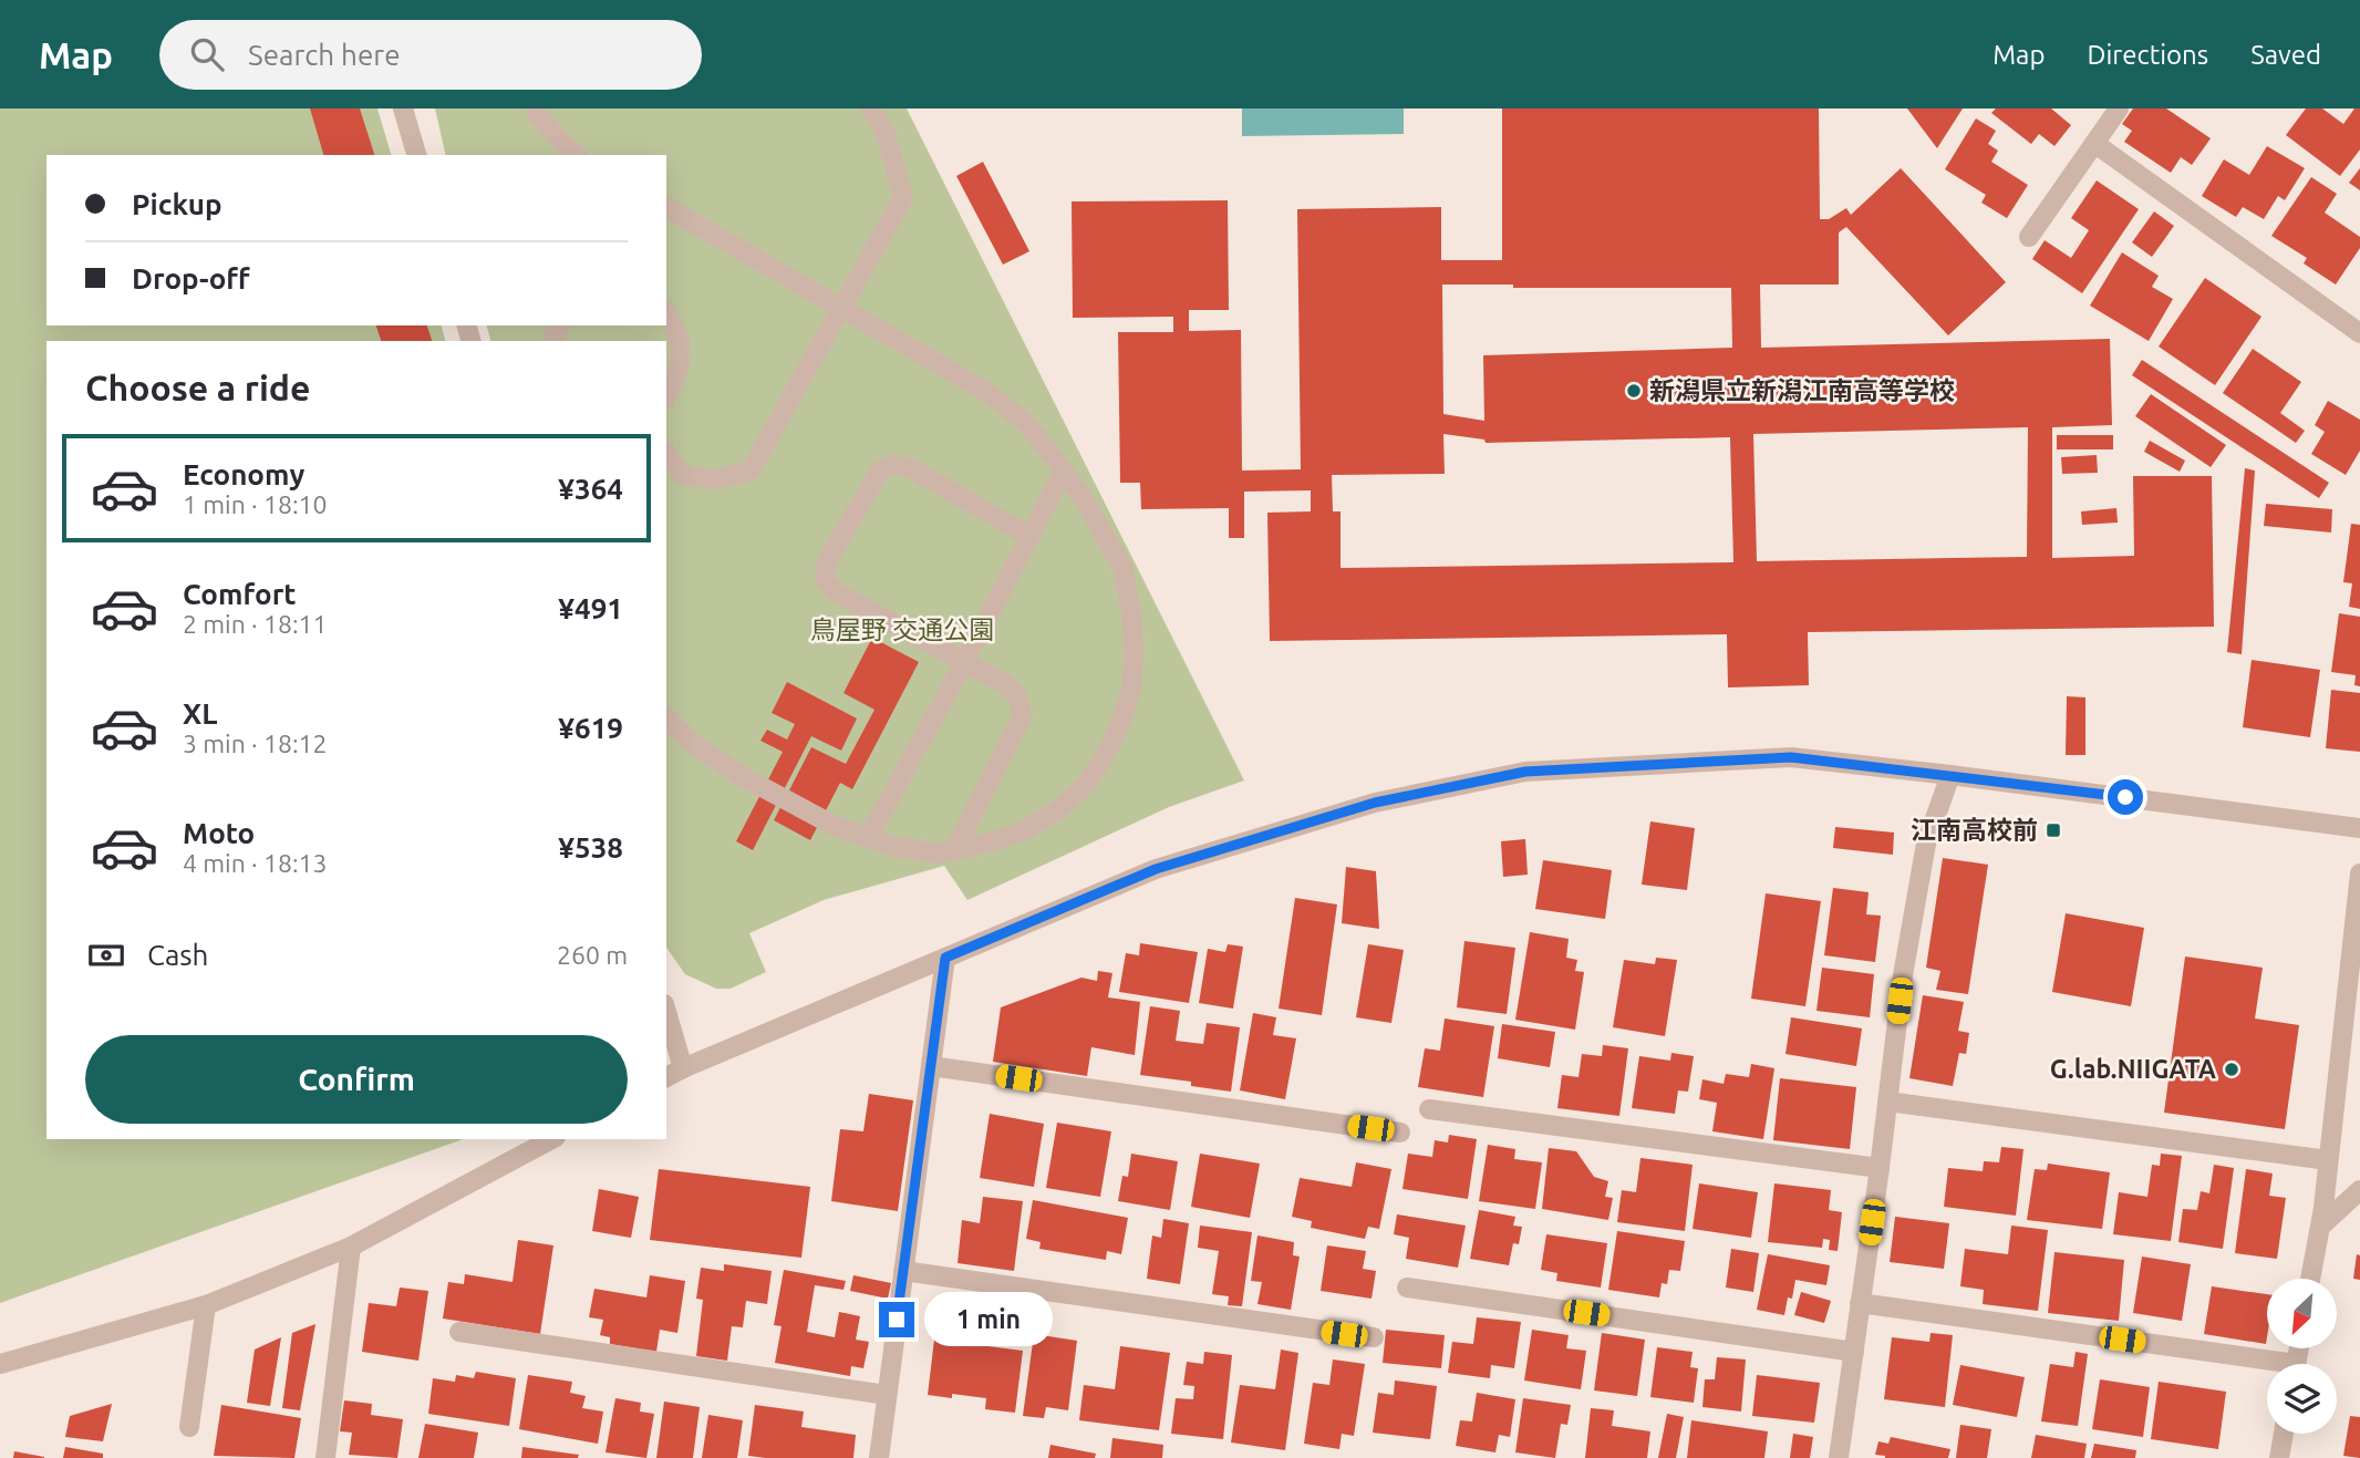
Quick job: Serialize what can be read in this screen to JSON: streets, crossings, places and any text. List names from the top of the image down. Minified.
{"parks":["鳥屋野 交通公園"],"places":{"other":["新潟県立新潟江南高等学校","G.lab.NIIGATA"],"transit":["江南高校前"]},"north":"bottom left","page":{"header":"Map","search":"Search here","nav":["Map","Directions","Saved"],"banner":["Pickup","Drop-off"],"heading":"Choose a ride","list":[{"name":"Economy","note":"1 min · 18:10","value":"¥364"},{"name":"Comfort","note":"2 min · 18:11","value":"¥491"},{"name":"XL","note":"3 min · 18:12","value":"¥619"},{"name":"Moto","note":"4 min · 18:13","value":"¥538"}],"pay":["Cash","260 m"],"buttons":"Confirm","bubble":"1 min"}}
